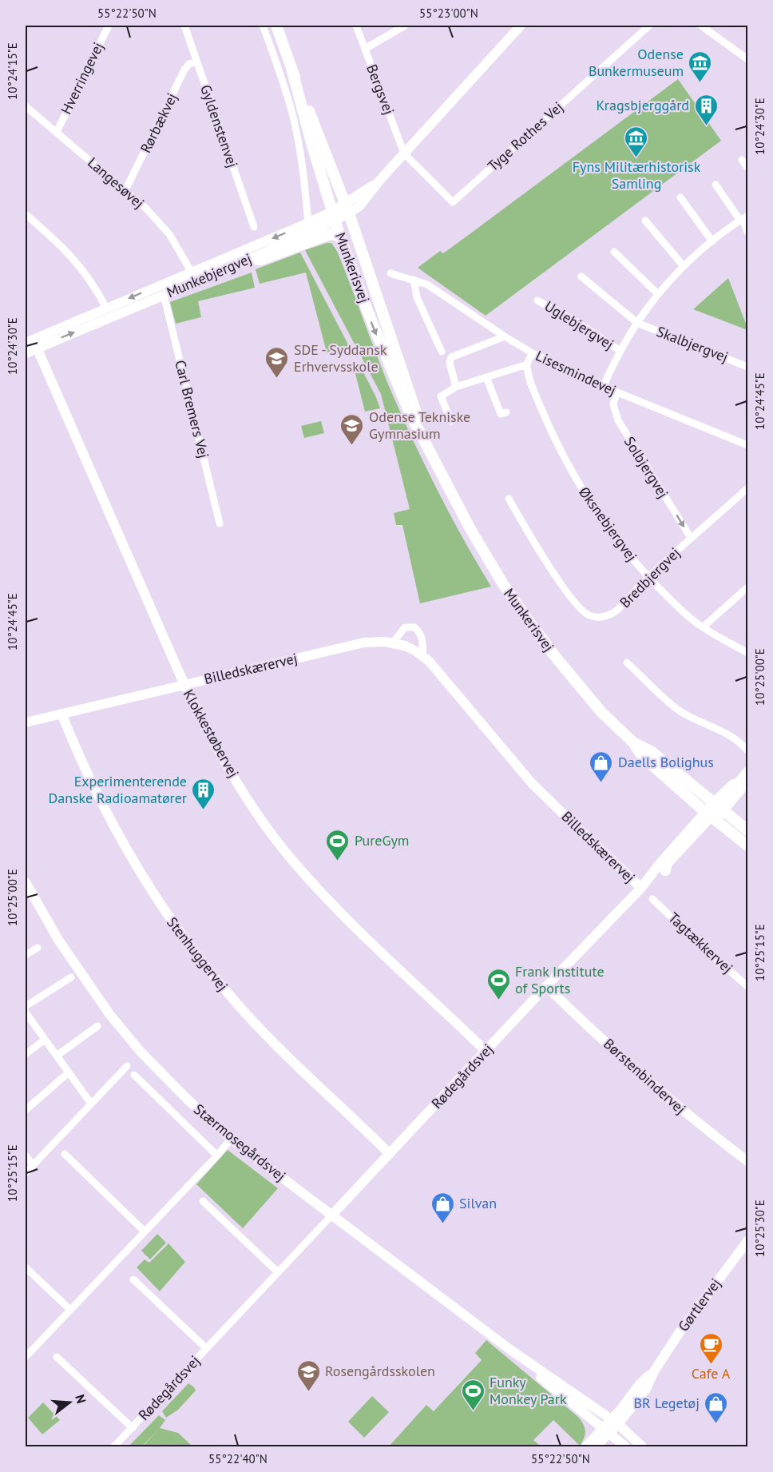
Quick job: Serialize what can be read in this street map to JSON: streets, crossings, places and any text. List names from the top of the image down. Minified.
{"streets":{"main road":["Munkerisvej"],"street":["Hverringevej","Bergsvej","Rørbækvej","Gyldenstenvej","Tyge Rothes Vej","Langesøvej","Munkebjergvej","Uglebjergvej","Skalbjergvej","Lisesmindevej","Carl Bremers Vej","Solbjergvej","Øksnebjergvej","Bredbjergvej","Billedskærervej","Klokkestøbervej","Tagtækkervej","Stenhuggervej","Rødegårdsvej","Børstenbindervej","Stærmosegårdsvej","Gørtlervej"]},"crossings":[["Hverringevej","Langesøvej"],["Bergsvej","Tyge Rothes Vej"],["Bergsvej","Munkebjergvej"],["Rørbækvej","Gyldenstenvej"],["Rørbækvej","Langesøvej"],["Tyge Rothes Vej","Munkebjergvej"],["Langesøvej","Munkebjergvej"],["Munkerisvej","Munkebjergvej"],["Munkerisvej","Rødegårdsvej"],["Munkebjergvej","Carl Bremers Vej"],["Munkebjergvej","Klokkestøbervej"],["Uglebjergvej","Skalbjergvej"],["Uglebjergvej","Lisesmindevej"],["Lisesmindevej","Solbjergvej"],["Solbjergvej","Bredbjergvej"],["Øksnebjergvej","Bredbjergvej"],["Billedskærervej","Klokkestøbervej"],["Billedskærervej","Stenhuggervej"],["Billedskærervej","Rødegårdsvej"],["Klokkestøbervej","Rødegårdsvej"],["Stenhuggervej","Rødegårdsvej"],["Rødegårdsvej","Børstenbindervej"],["Rødegårdsvej","Stærmosegårdsvej"],["Stærmosegårdsvej","Gørtlervej"]],"one_way":["Solbjergvej"],"places":{"museum":["Odense Bunkermuseum","Fyns Militærhistorisk Samling"],"building":["Kragsbjerggård","Experimenterende Danske Radioamatører"],"school or university":["SDE - Syddansk Erhvervsskole","Odense Tekniske Gymnasium","Rosengårdsskolen"],"shop":["Daells Bolighus","Silvan","BR Legetøj"],"sports":["PureGym","Frank Institute of Sports","Funky Monkey Park"],"cafe":["Cafe A"]},"north":"right","coordinates":["55°22'50\"N","55°23'00\"N","10°24'15\"E","10°24'30\"E","10°24'45\"E","10°25'00\"E","10°25'15\"E","10°25'30\"E","55°22'40\"N"]}
